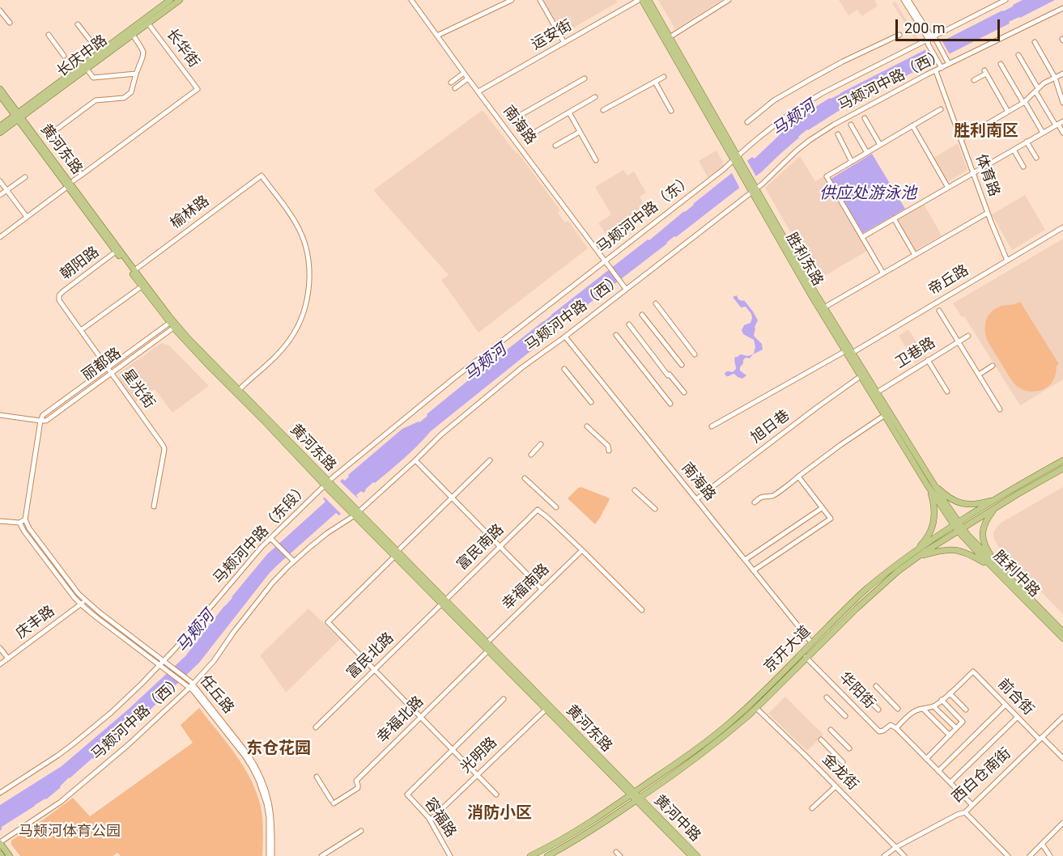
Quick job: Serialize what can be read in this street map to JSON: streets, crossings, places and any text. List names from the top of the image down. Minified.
{"streets":{"main road":["长庆中路","黄河东路","胜利东路","胜利中路","京开大道","黄河中路"],"street":["运安街","长华街","马颊河中路（西）","南海路","体育路","榆林路","马颊河中路（东）","朝阳路","帝丘路","卫巷路","丽都路","星光街","旭日巷","马颊河中路（东段）","富民南路","幸福南路","庆丰路","富民北路","华阳街","任丘路","前合街","幸福北路","光明路","金龙街","西白仓南街","容福路"]},"crossings":[["运安街","南海路"],["运安街","胜利东路"],["长华街","长庆中路"],["长庆中路","黄河东路"],["马颊河中路（西）","南海路"],["马颊河中路（西）","黄河东路"],["马颊河中路（西）","体育路"],["马颊河中路（西）","胜利东路"],["马颊河中路（西）","任丘路"],["南海路","马颊河中路（东）"],["南海路","旭日巷"],["南海路","京开大道"],["黄河东路","榆林路"],["黄河东路","马颊河中路（东）"],["黄河东路","朝阳路"],["黄河东路","丽都路"],["黄河东路","马颊河中路（东段）"],["黄河东路","富民南路"],["黄河东路","幸福南路"],["黄河东路","京开大道"],["黄河东路","富民北路"],["黄河东路","幸福北路"],["黄河东路","光明路"],["黄河东路","黄河中路"],["体育路","帝丘路"],["马颊河中路（东）","胜利东路"],["马颊河中路（东）","马颊河中路（东段）"],["胜利东路","帝丘路"],["胜利东路","卫巷路"],["胜利东路","旭日巷"],["胜利东路","胜利中路"],["胜利东路","京开大道"],["朝阳路","星光街"],["丽都路","星光街"],["马颊河中路（东段）","任丘路"],["富民南路","幸福南路"],["富民南路","富民北路"],["胜利中路","京开大道"],["庆丰路","任丘路"],["京开大道","华阳街"],["京开大道","金龙街"],["京开大道","黄河中路"],["前合街","西白仓南街"],["光明路","容福路"],["金龙街","西白仓南街"]],"districts":["胜利南区","东仓花园","消防小区"],"water":["马颊河","供应处游泳池"],"parks":["马颊河体育公园"],"scale_bar":"200 m"}
